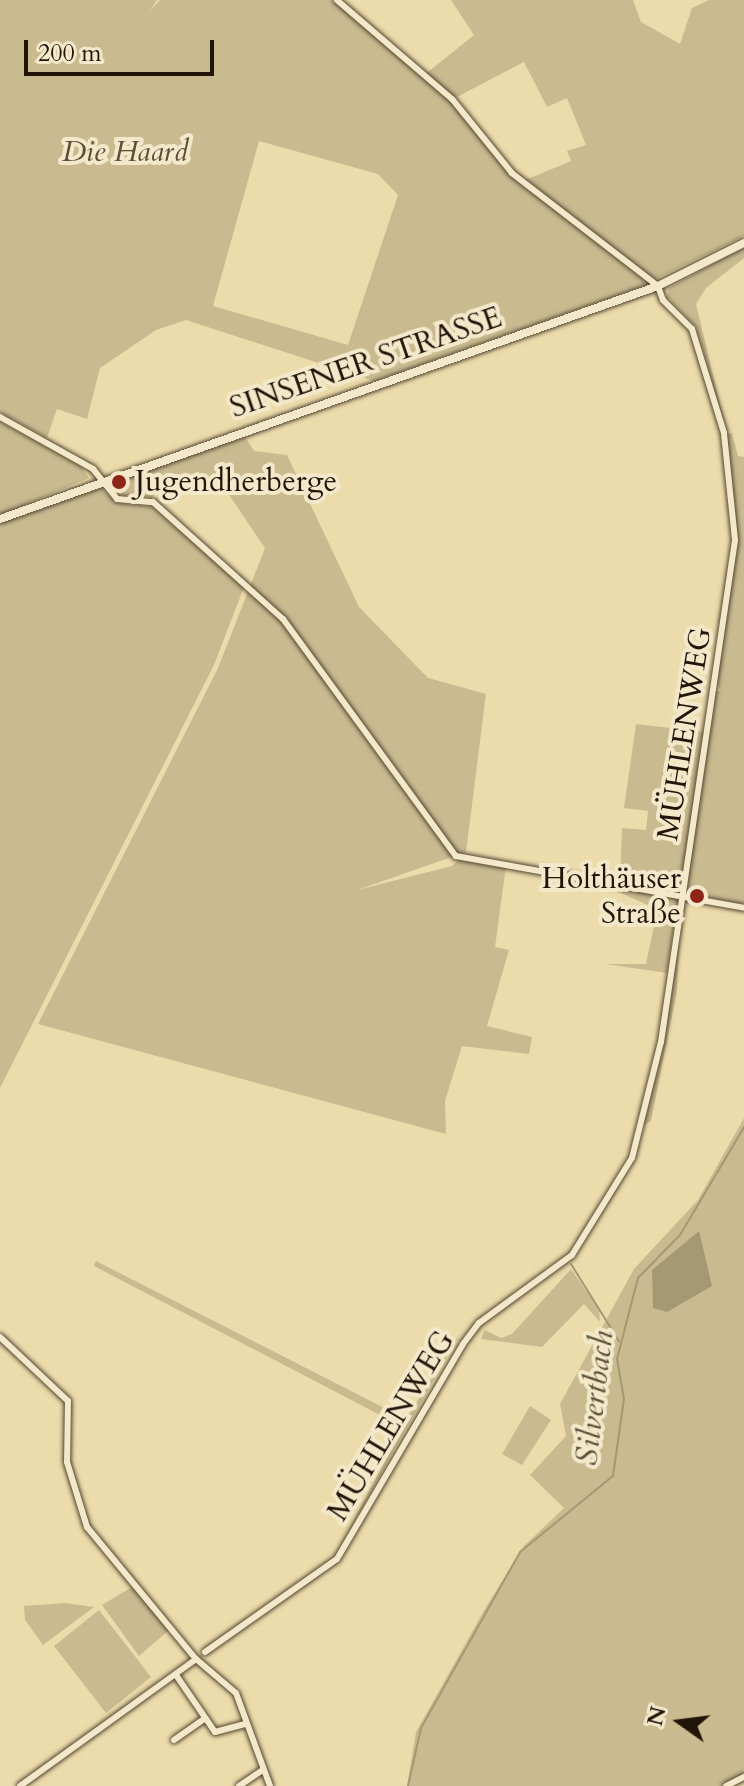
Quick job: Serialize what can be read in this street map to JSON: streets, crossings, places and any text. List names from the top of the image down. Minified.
{"streets":{"main road":["SINSENER STRASSE"],"street":["MÜHLENWEG"]},"crossings":[["SINSENER STRASSE","MÜHLENWEG"]],"water":["Silvertbach"],"parks":["Die Haard"],"places":["Jugendherberge","Holthäuser Straße"],"scale_bar":"200 m","north":"left"}
